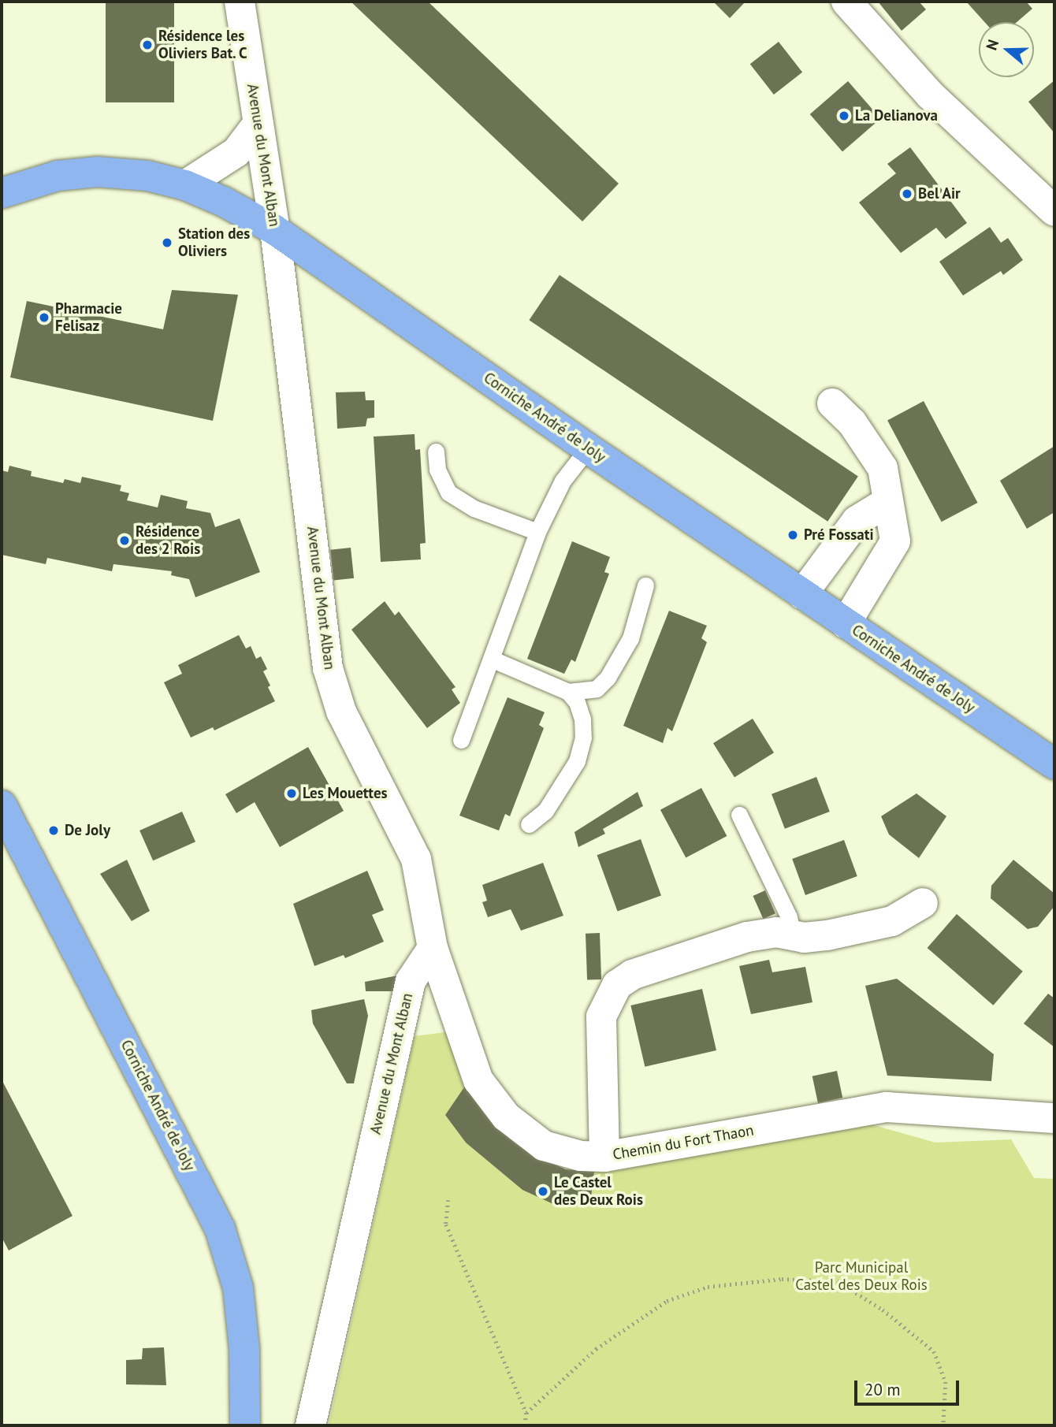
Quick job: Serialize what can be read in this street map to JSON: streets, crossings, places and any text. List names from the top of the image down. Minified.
{"streets":{"main road":["Corniche André de Joly"],"street":["Avenue du Mont Alban","Chemin du Fort Thaon"]},"crossings":[["Avenue du Mont Alban","Corniche André de Joly"],["Avenue du Mont Alban","Chemin du Fort Thaon"]],"parks":["Parc Municipal Castel des Deux Rois"],"places":["Résidence les Oliviers Bat. C","La Delianova","Bel Air","Station des Oliviers","Pharmacie Felisaz","Pré Fossati","Résidence des 2 Rois","Les Mouettes","De Joly","Le Castel des Deux Rois"],"scale_bar":"20 m","north":"left"}
